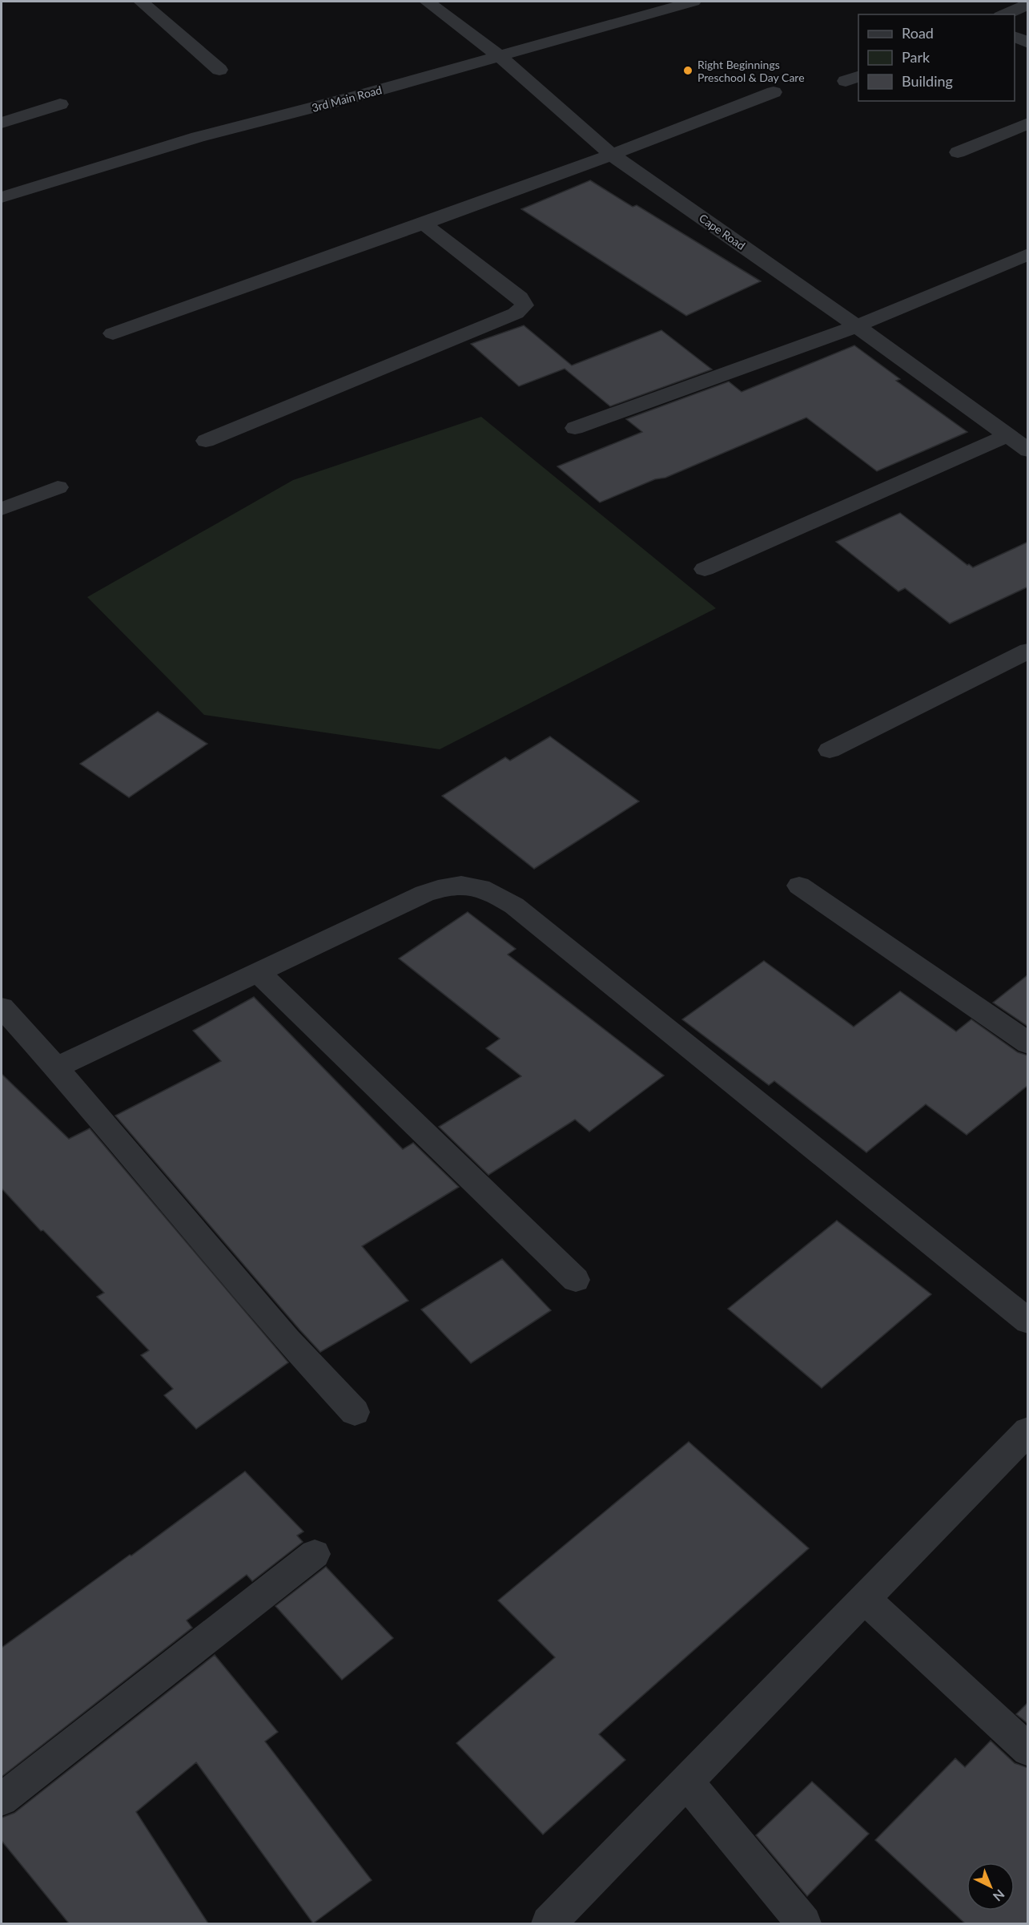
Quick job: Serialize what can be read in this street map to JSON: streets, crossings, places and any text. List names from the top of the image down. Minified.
{"streets":{"street":["3rd Main Road","Cape Road"]},"crossings":[["3rd Main Road","Cape Road"]],"places":["Right Beginnings Preschool & Day Care"],"legend":["Road","Park","Building"],"north":"bottom right"}
